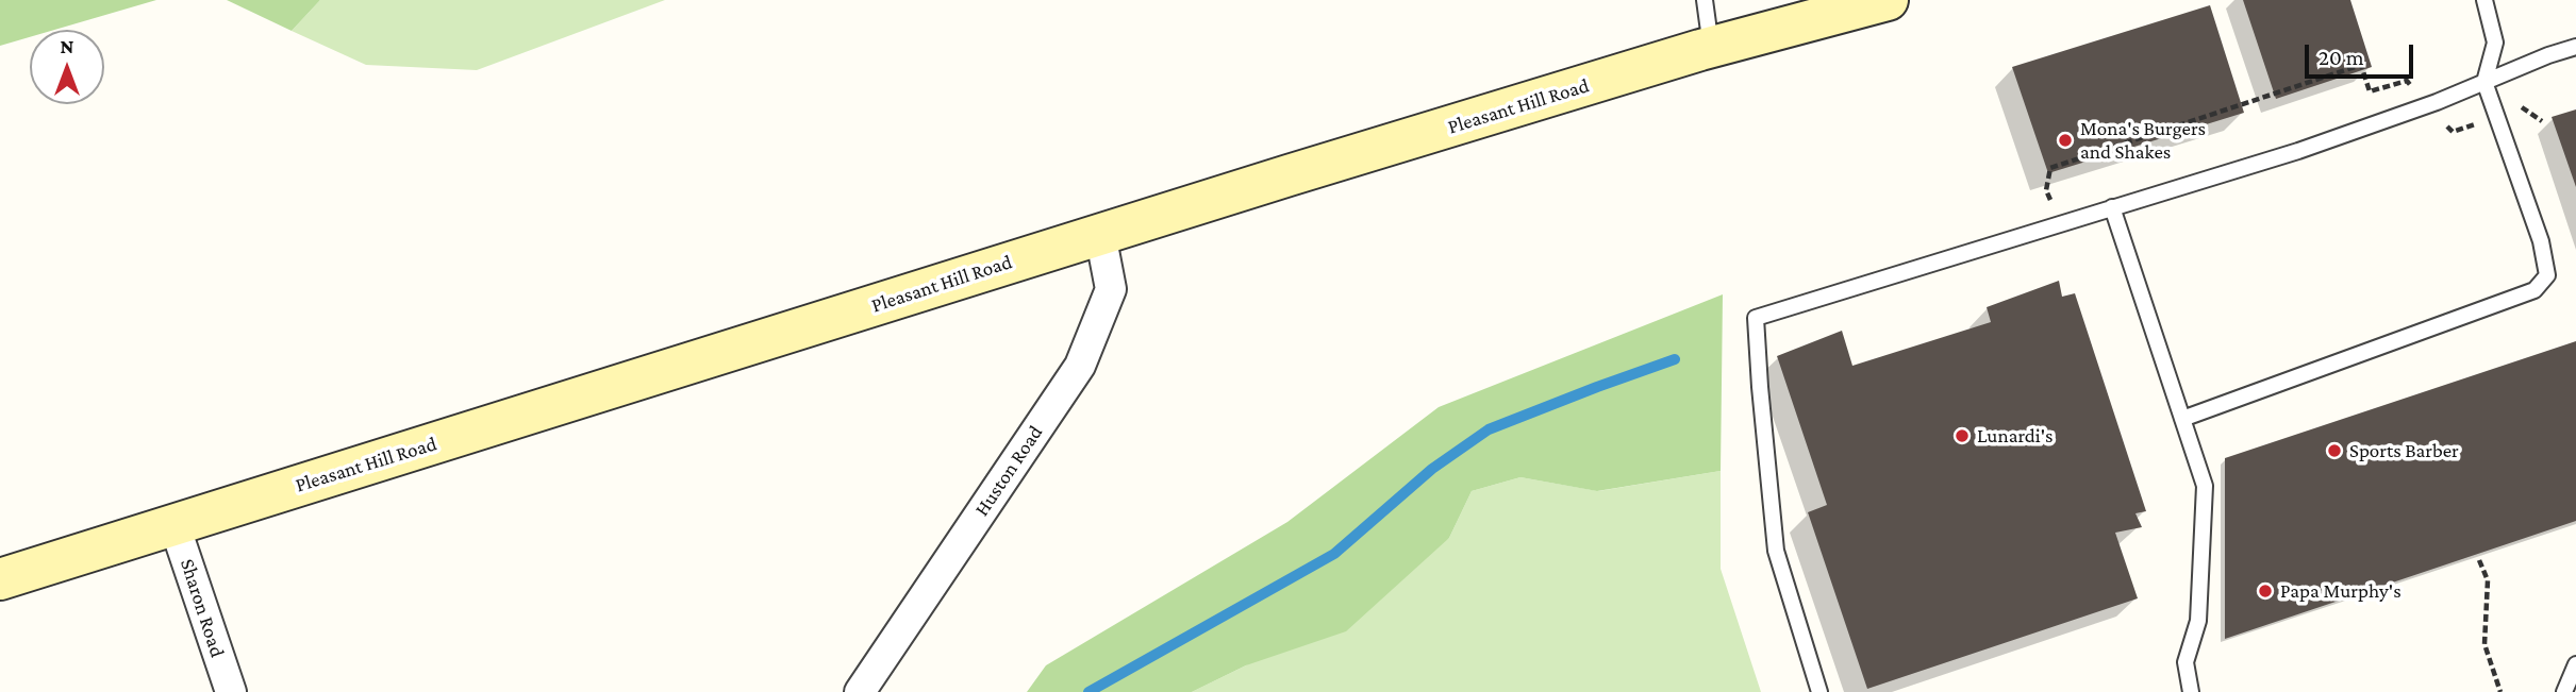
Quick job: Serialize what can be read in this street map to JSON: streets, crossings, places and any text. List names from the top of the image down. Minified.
{"streets":{"main road":["Pleasant Hill Road"],"street":["Huston Road","Sharon Road"]},"crossings":[["Pleasant Hill Road","Huston Road"],["Pleasant Hill Road","Sharon Road"]],"places":["Mona's Burgers and Shakes","Lunardi's","Sports Barber","Papa Murphy's"],"scale_bar":"20 m","north":"top"}
